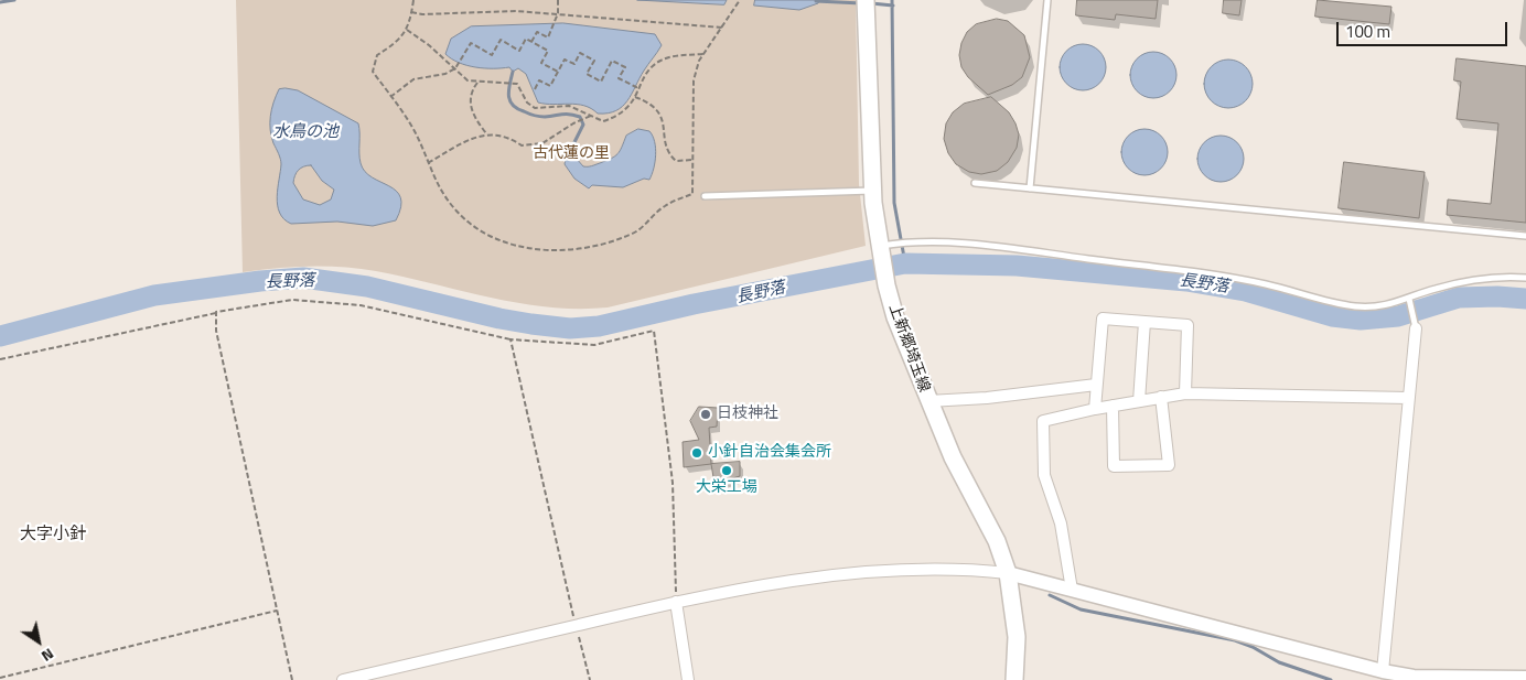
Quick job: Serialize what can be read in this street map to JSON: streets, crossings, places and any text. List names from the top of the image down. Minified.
{"streets":{"main road":["上新郷埼玉線"]},"districts":["大字小針"],"water":["水鳥の池","長野落"],"parks":["古代蓮の里"],"places":["日枝神社","小針自治会集会所","大栄工場"],"scale_bar":"100 m","north":"bottom right"}
